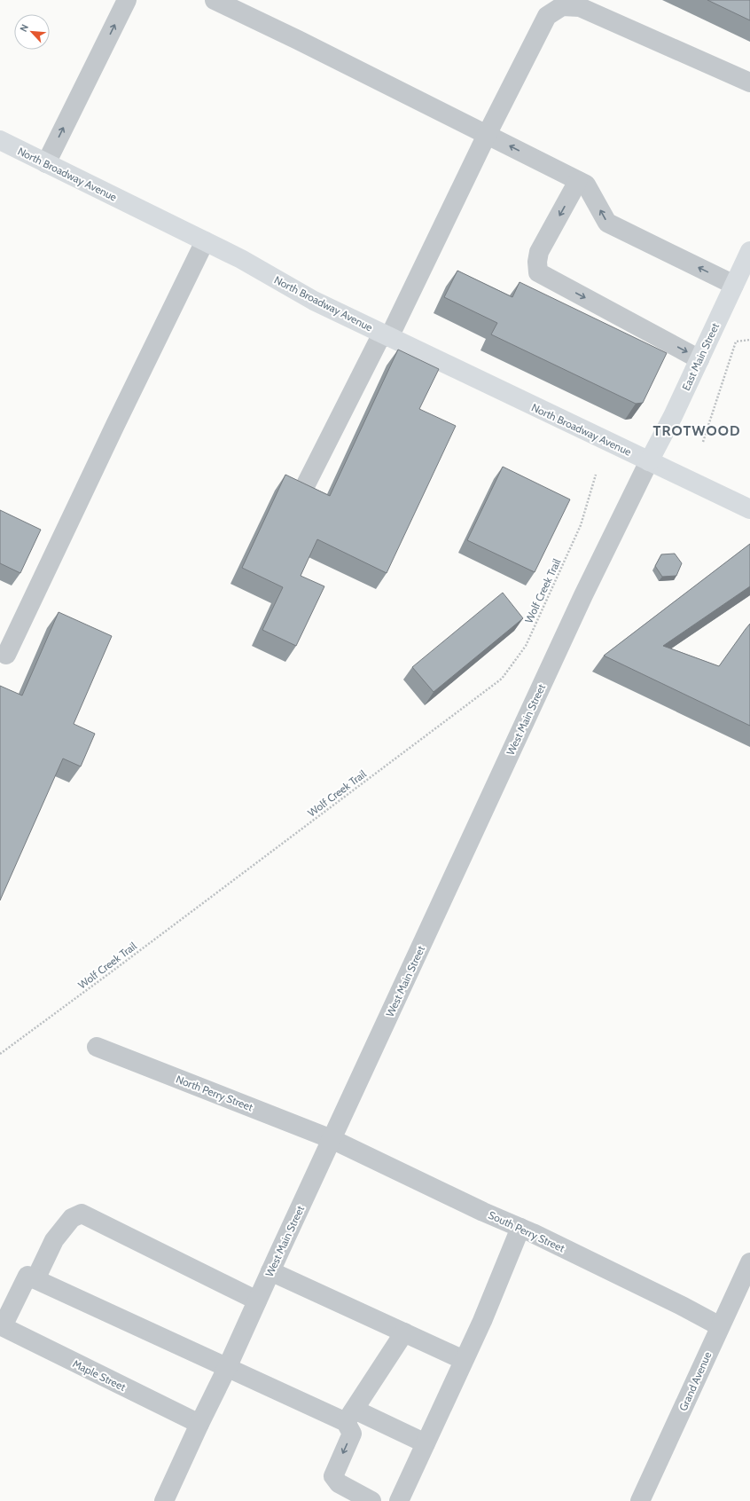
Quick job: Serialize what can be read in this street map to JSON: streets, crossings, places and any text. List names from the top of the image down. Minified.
{"streets":{"main road":["North Broadway Avenue","East Main Street"],"street":["West Main Street","North Perry Street","South Perry Street","Maple Street","Grand Avenue"],"path":["Wolf Creek Trail"]},"crossings":[["North Broadway Avenue","East Main Street"],["North Broadway Avenue","West Main Street"],["East Main Street","West Main Street"],["West Main Street","North Perry Street"],["West Main Street","South Perry Street"],["West Main Street","Maple Street"],["North Perry Street","South Perry Street"],["South Perry Street","Grand Avenue"]],"districts":["TROTWOOD"],"north":"top left"}
